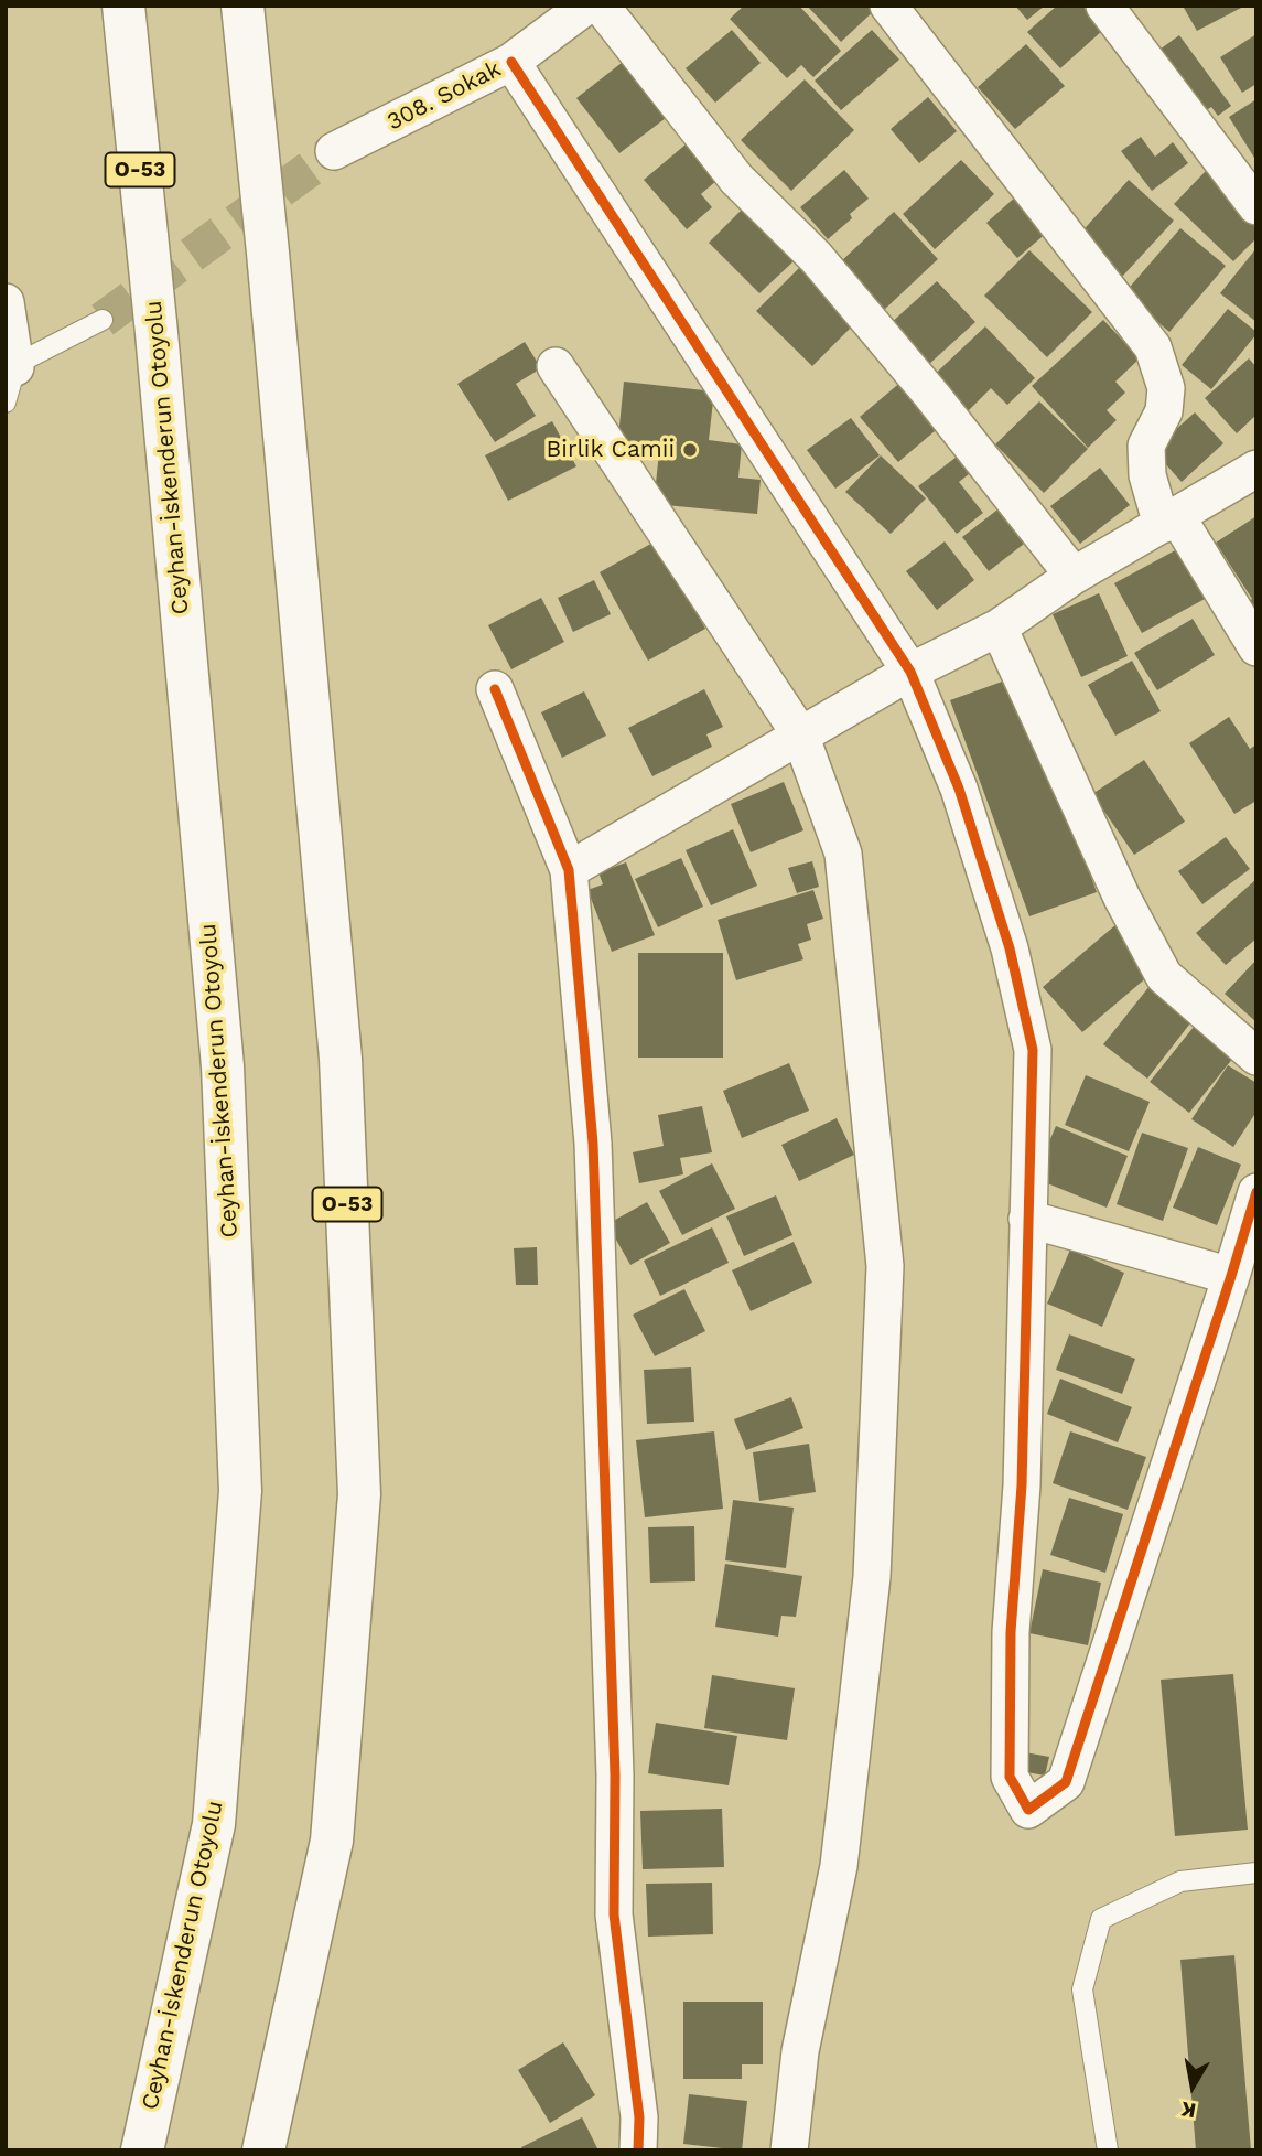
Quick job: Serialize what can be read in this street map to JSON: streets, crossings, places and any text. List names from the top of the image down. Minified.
{"streets":{"highway":["O-53","Ceyhan-İskenderun Otoyolu"],"street":["308. Sokak"]},"places":["Birlik Camii"],"north":"bottom"}
